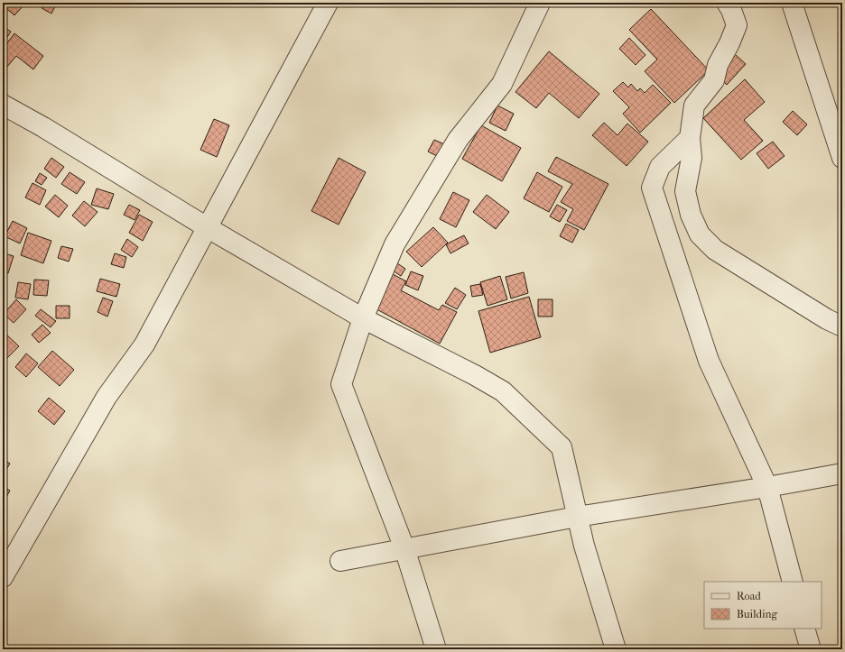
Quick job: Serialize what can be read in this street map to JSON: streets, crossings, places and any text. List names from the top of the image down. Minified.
{"legend":["Road","Building"]}
